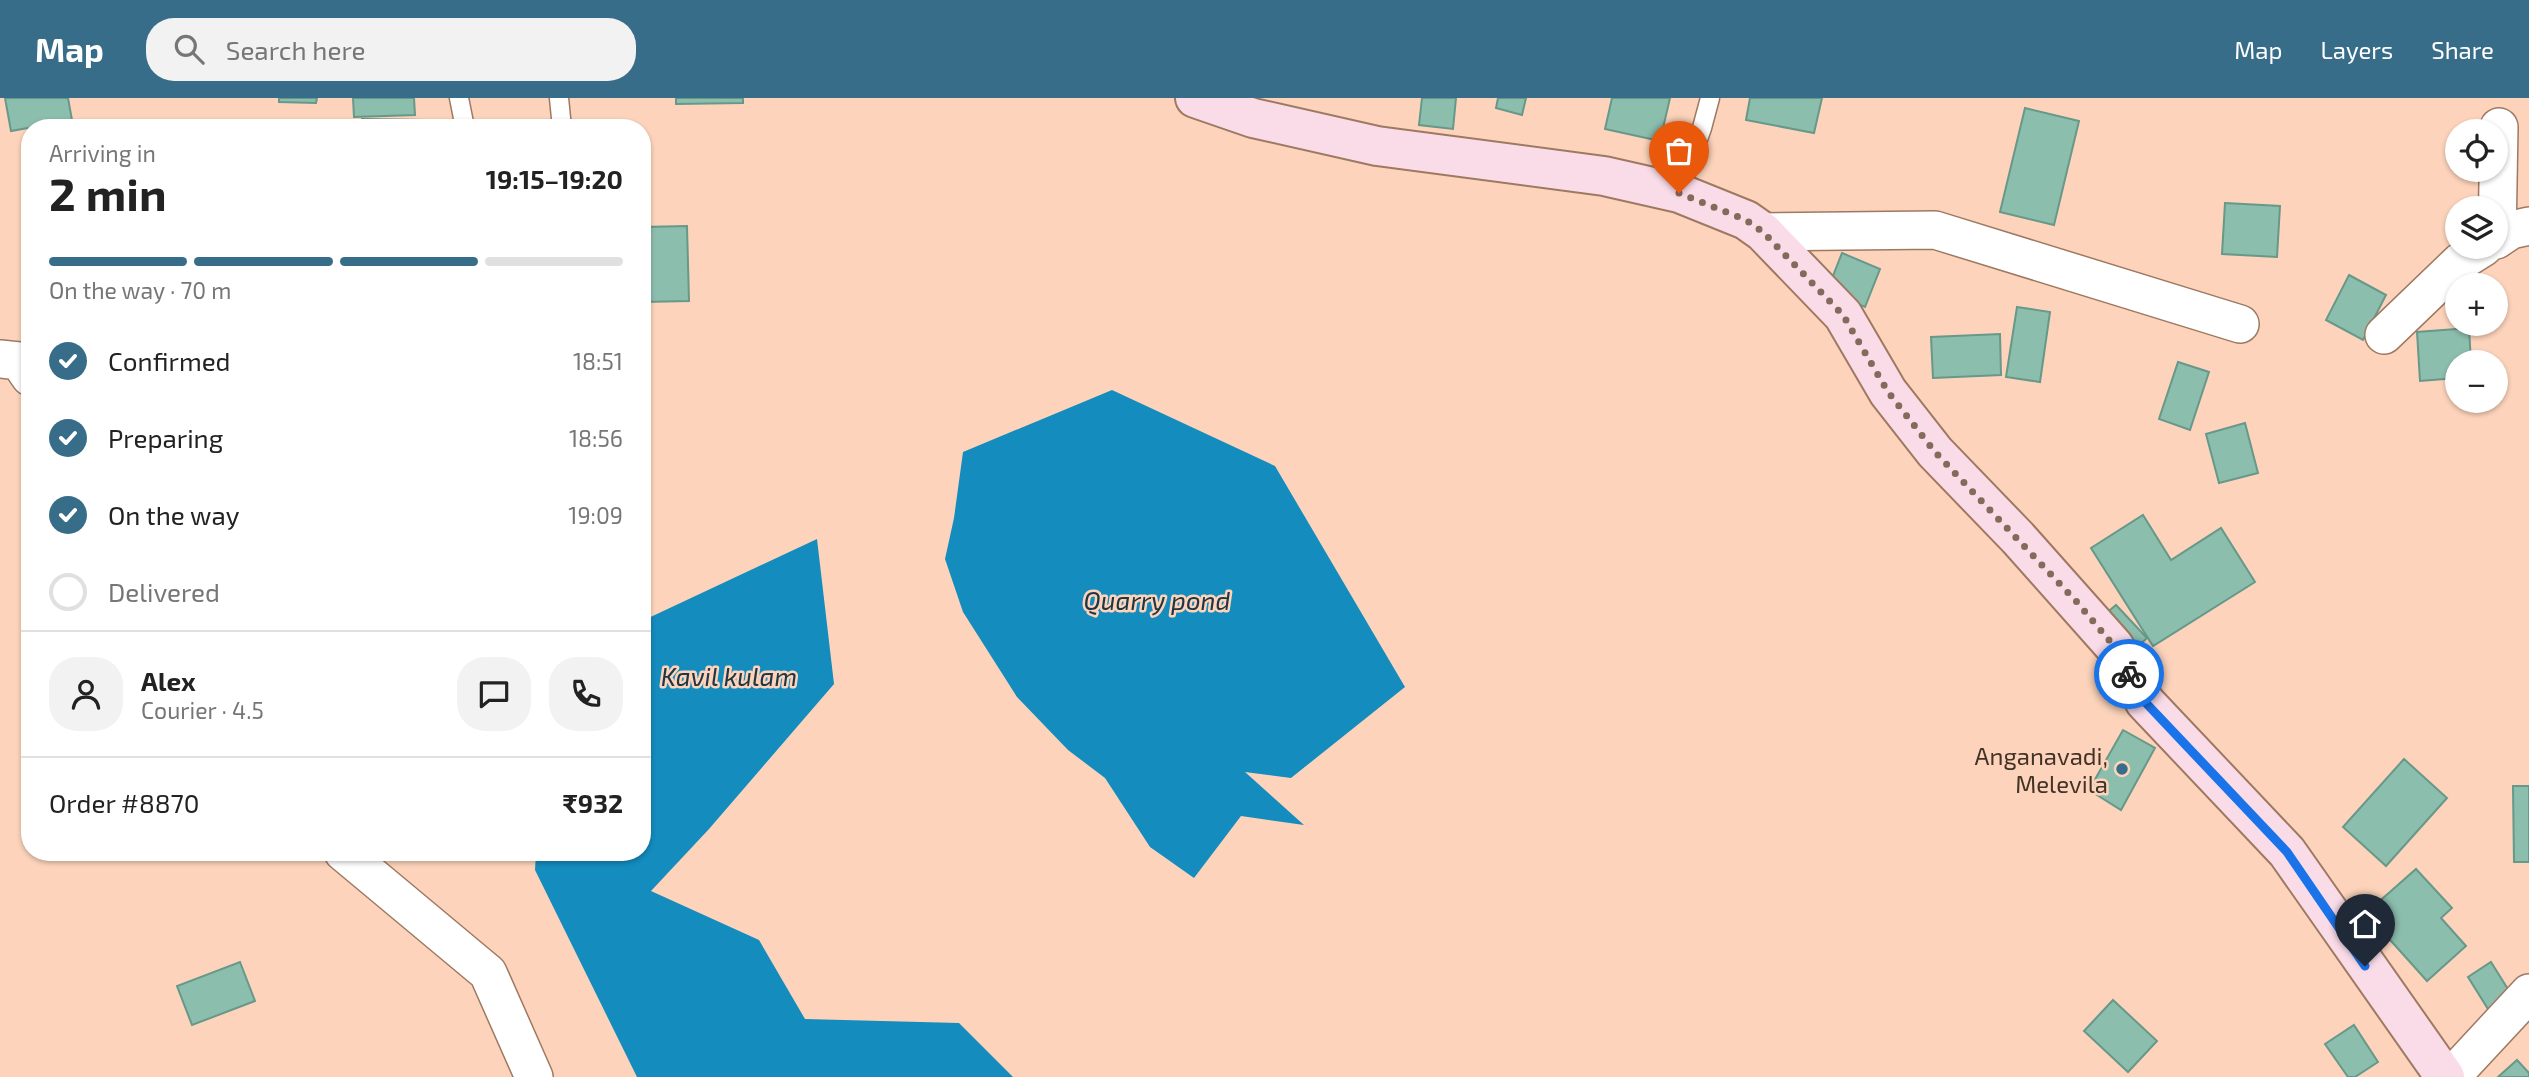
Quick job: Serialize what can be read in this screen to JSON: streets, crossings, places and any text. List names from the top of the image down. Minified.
{"water":["Quarry pond","Kavil kulam"],"places":["Anganavadi, Melevila"],"page":{"header":"Map","search":"Search here","nav":["Map","Layers","Share"],"map_buttons":["+","−"],"heading":["2 min","Arriving in","19:15–19:20"],"panel":["Alex","Courier · 4.5","Order #8870","₹932"],"bar":"On the way · 70 m","list":[["Confirmed","18:51"],["Preparing","18:56"],["On the way","19:09"],"Delivered"]}}
